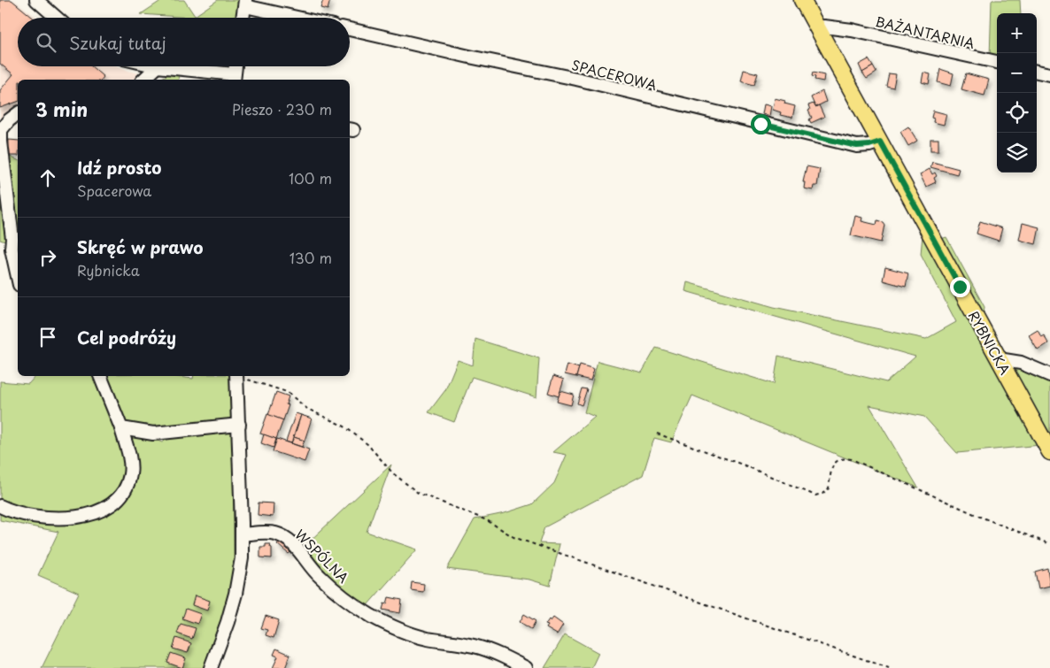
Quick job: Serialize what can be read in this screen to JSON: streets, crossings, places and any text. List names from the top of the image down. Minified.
{"streets":{"main road":["RYBNICKA"],"street":["BAŻANTARNIA","SPACEROWA","WSPÓLNA"]},"crossings":[["BAŻANTARNIA","RYBNICKA"],["SPACEROWA","RYBNICKA"]],"page":{"map_buttons":["+","−"],"search":"Szukaj tutaj","heading":["3 min","Pieszo · 230 m"],"list":[["Idź prosto","Spacerowa","100 m"],["Skręć w prawo","Rybnicka","130 m"],"Cel podróży"]}}
